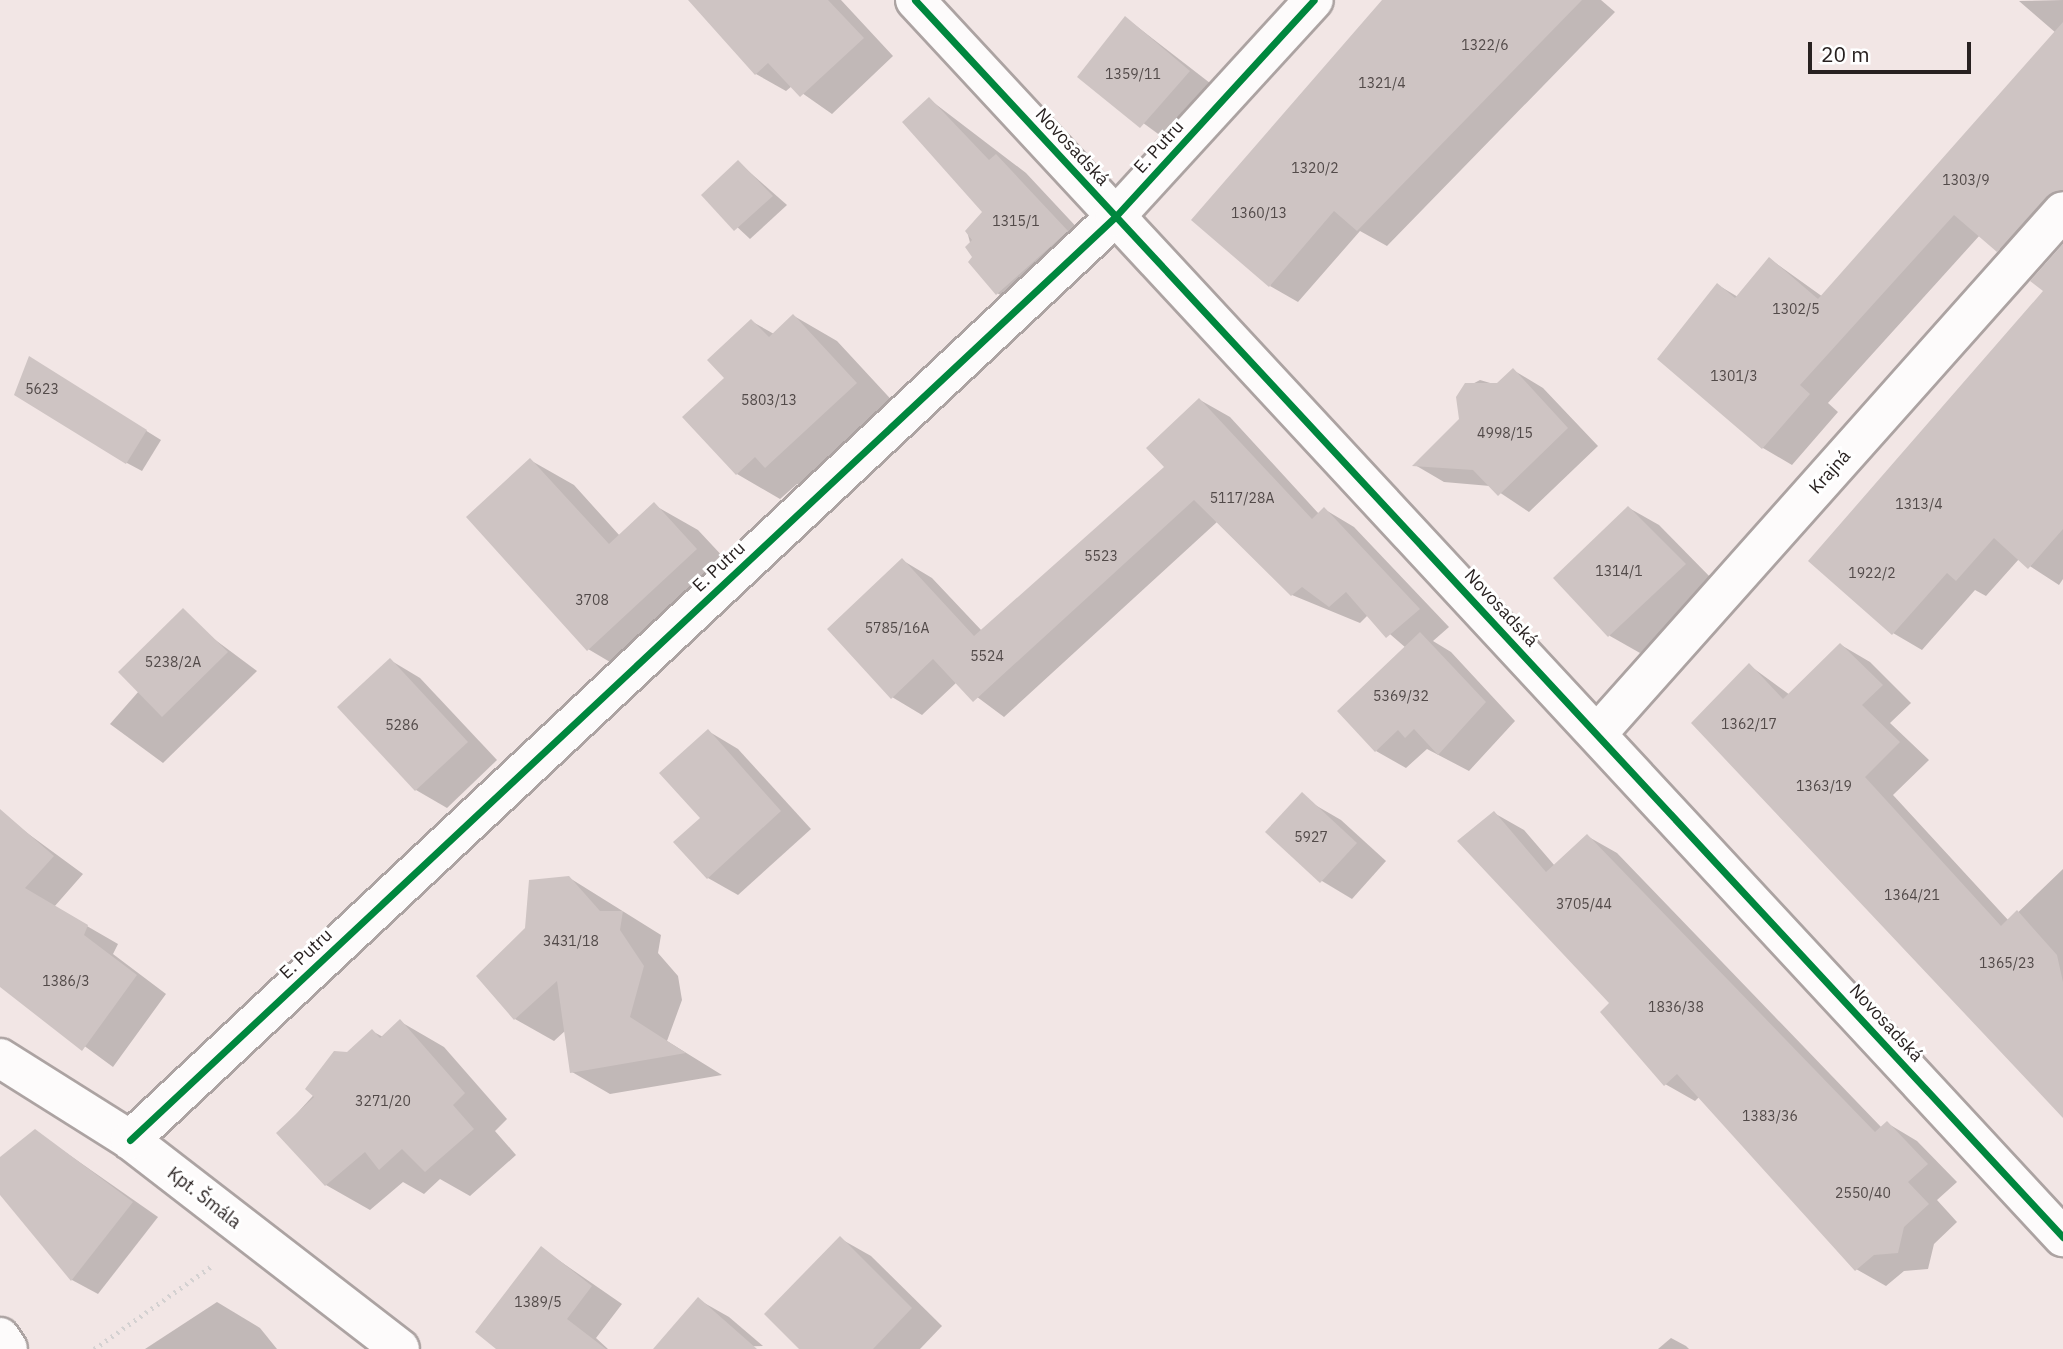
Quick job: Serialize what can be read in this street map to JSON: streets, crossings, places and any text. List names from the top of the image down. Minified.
{"streets":{"street":["Novosadská","E. Putru","Krajná","Kpt. Šmála"]},"crossings":[["Novosadská","E. Putru"],["Novosadská","Krajná"],["E. Putru","Kpt. Šmála"]],"house_numbers":["1322/6","1359/11","1321/4","1320/2","1303/9","1360/13","1315/1","1302/5","1301/3","5623","5803/13","4998/15","5117/28A","1313/4","5523","1314/1","1922/2","3708","5785/16A","5524","5238/2A","5369/32","1362/17","5286","1363/19","5927","1364/21","3705/44","3431/18","1365/23","1386/3","1836/38","3271/20","1383/36","2550/40","1389/5"],"scale_bar":"20 m"}
